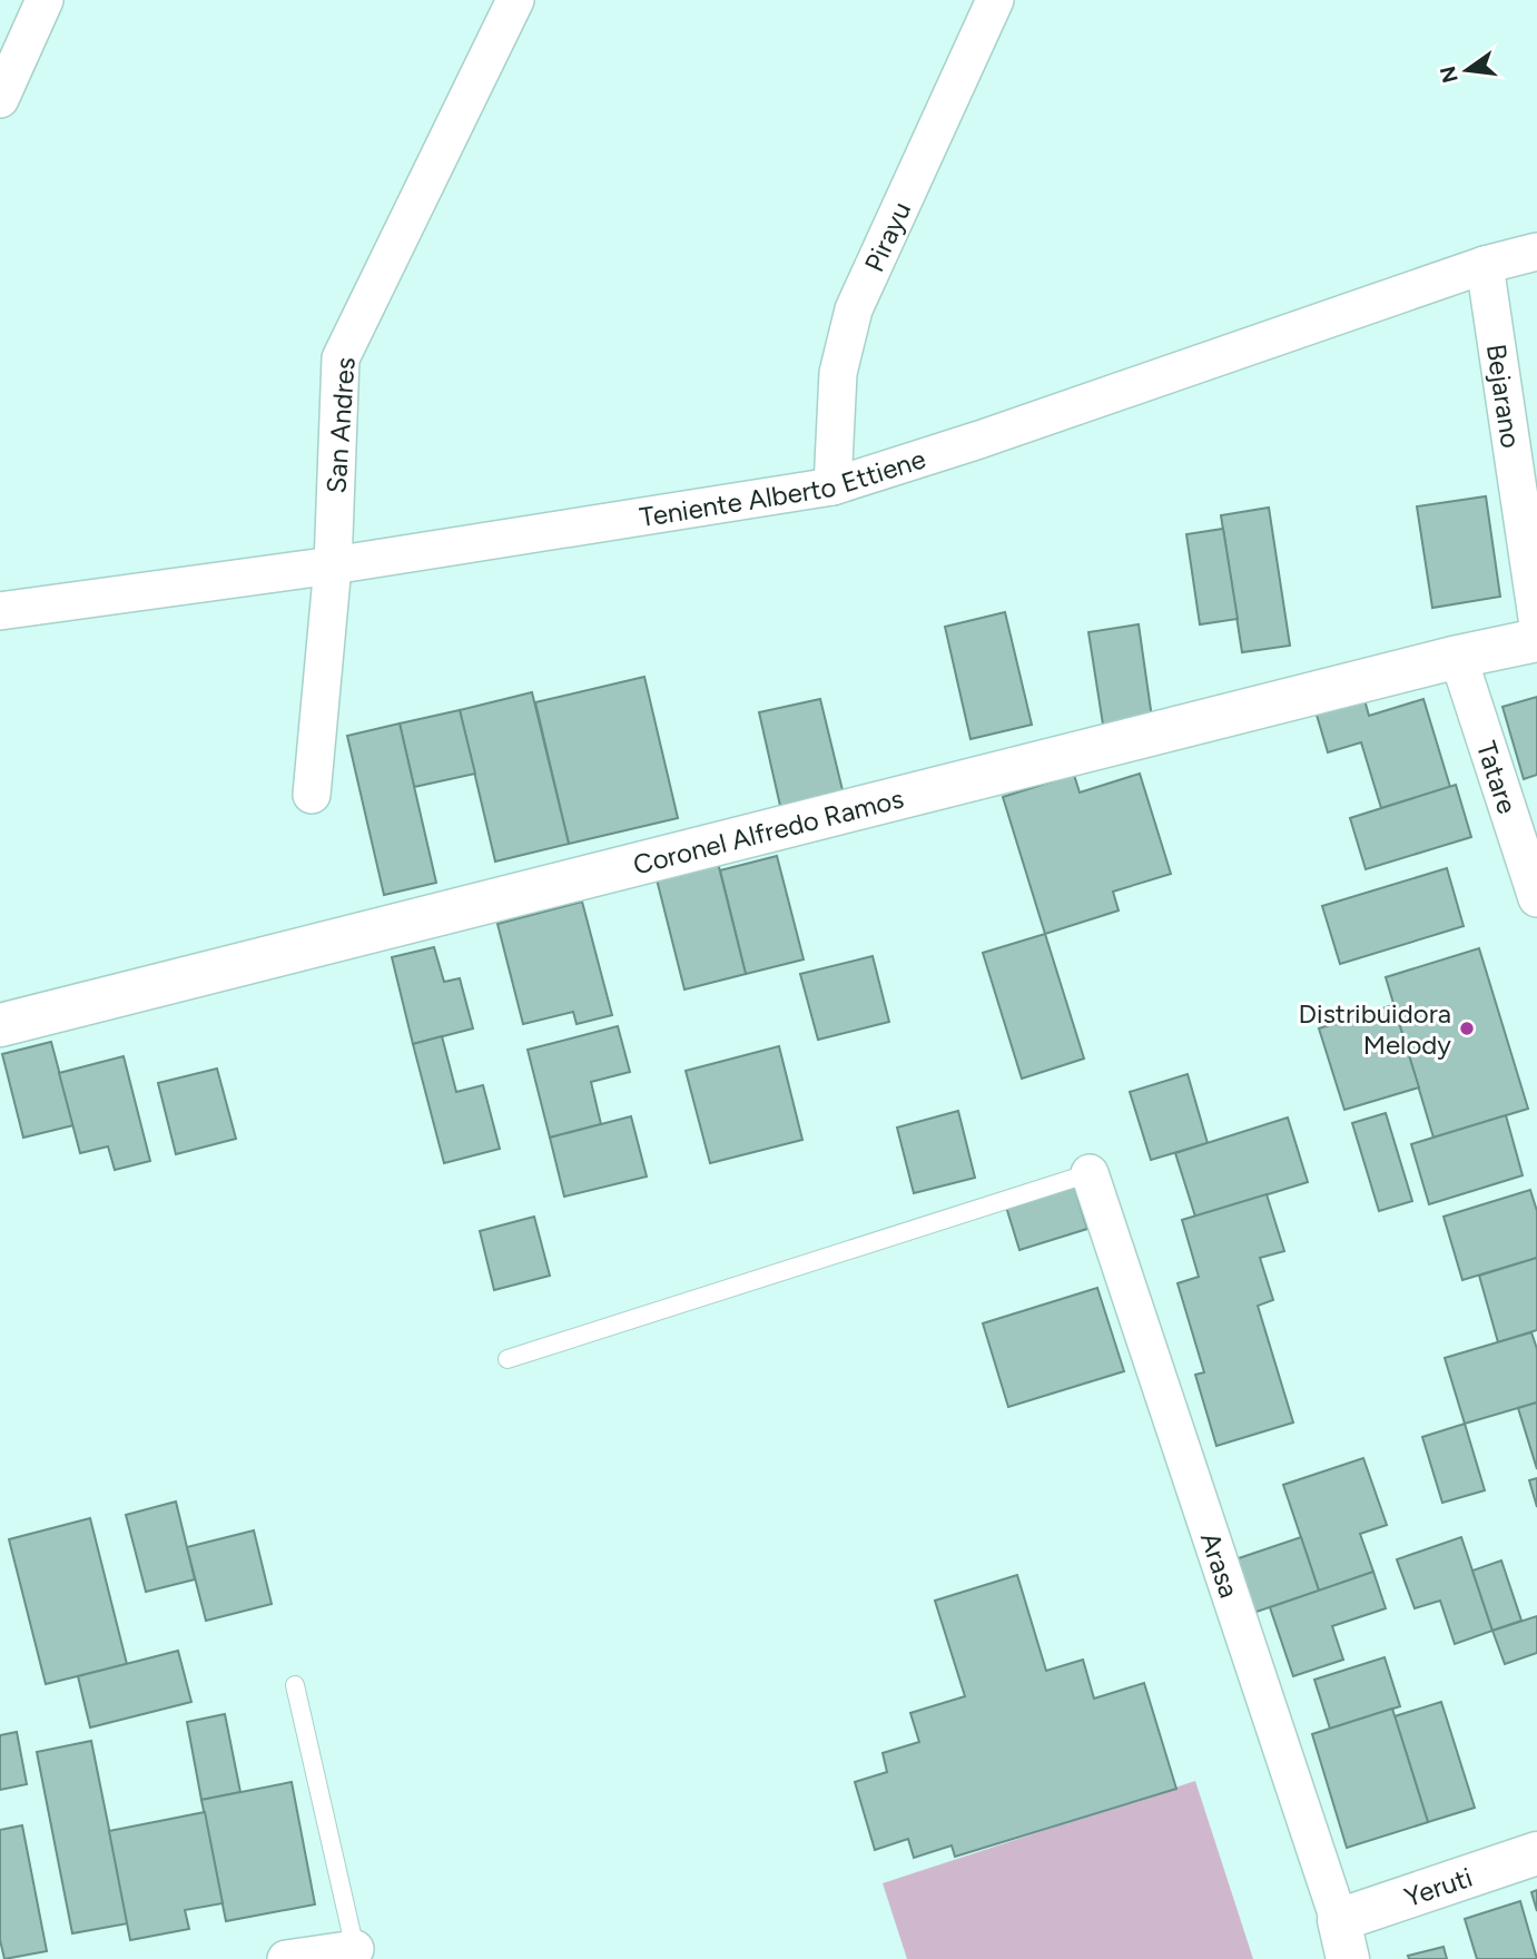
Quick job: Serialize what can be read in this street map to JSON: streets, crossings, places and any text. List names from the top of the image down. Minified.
{"streets":{"main road":["Coronel Alfredo Ramos","Yeruti"],"street":["Pirayu","Bejarano","San Andres","Teniente Alberto Ettiene","Tatare","Arasa"]},"crossings":[["Pirayu","Teniente Alberto Ettiene"],["Bejarano","Teniente Alberto Ettiene"],["San Andres","Teniente Alberto Ettiene"],["Tatare","Coronel Alfredo Ramos"],["Arasa","Yeruti"]],"places":["Distribuidora Melody"],"north":"left"}
